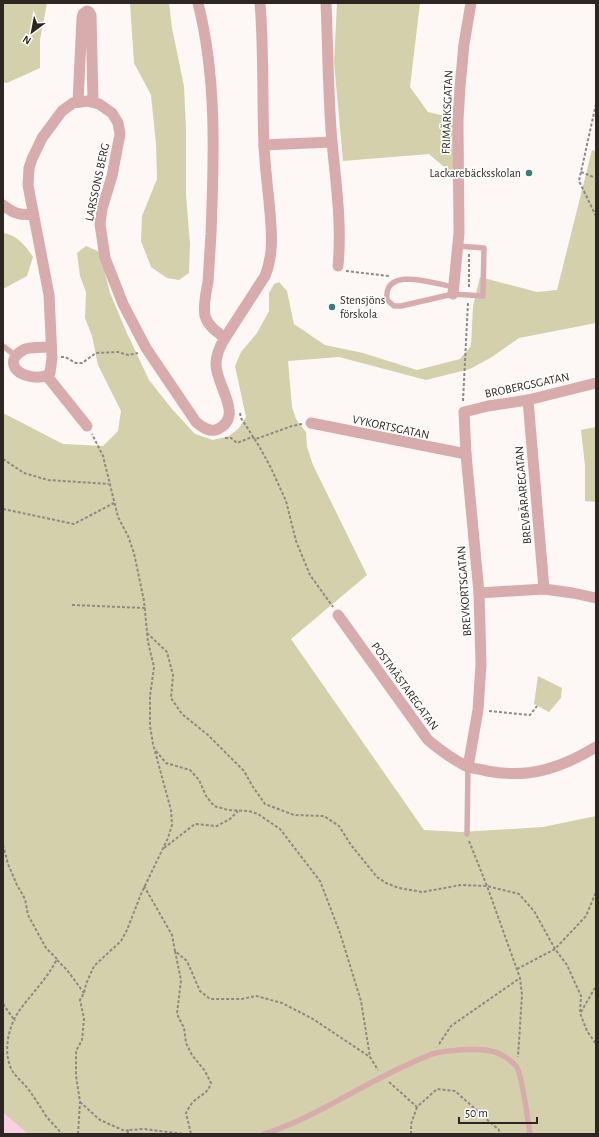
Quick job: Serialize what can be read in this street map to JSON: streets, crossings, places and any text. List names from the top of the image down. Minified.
{"streets":{"street":["FRIMÄRKSGATAN","LARSSONS BERG","BROBERGSGATAN","VYKORTSGATAN","BREVBÄRAREGATAN","BREVKORTSGATAN","POSTMÄSTAREGATAN"]},"crossings":[["BROBERGSGATAN","BREVBÄRAREGATAN"],["BROBERGSGATAN","BREVKORTSGATAN"],["VYKORTSGATAN","BREVKORTSGATAN"],["BREVKORTSGATAN","POSTMÄSTAREGATAN"]],"places":["Lackarebäcksskolan","Stensjöns förskola"],"scale_bar":"50 m","north":"bottom left"}
